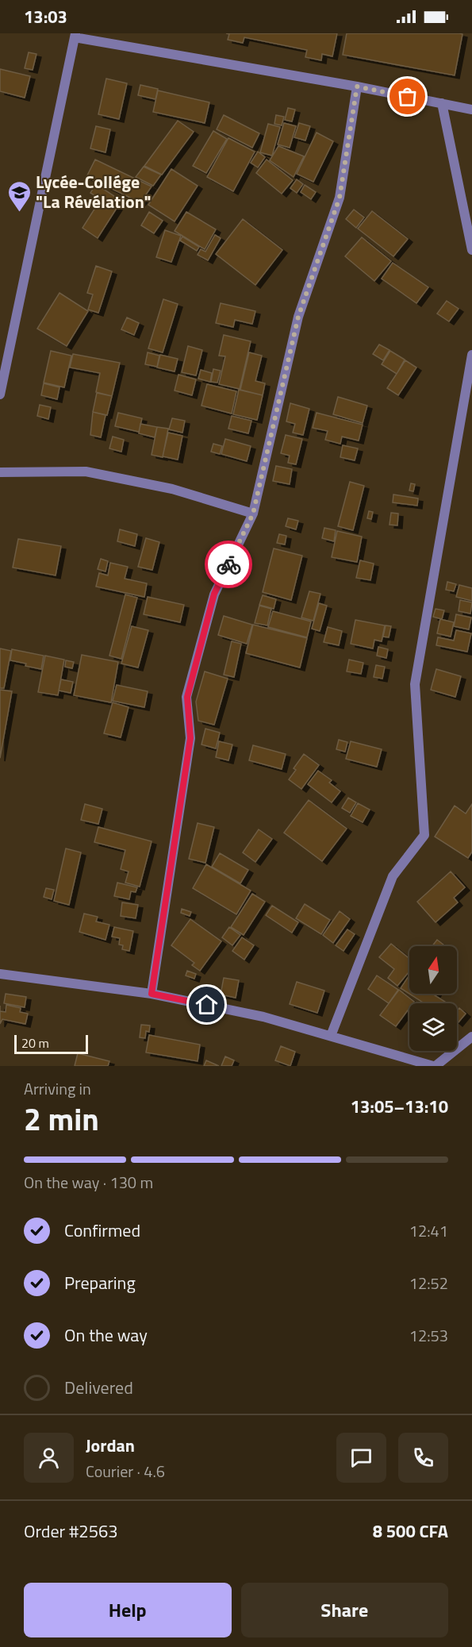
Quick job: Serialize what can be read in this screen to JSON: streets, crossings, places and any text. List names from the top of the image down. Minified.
{"places":{"school or university":["Lycée-Collége \"La Révélation\""]},"scale_bar":"20 m","north":"top","page":{"status":"13:03","scale":"20 m","heading":["2 min","Arriving in","13:05–13:10"],"panel":["Jordan","Courier · 4.6","Order #2563","8 500 CFA"],"bar":"On the way · 130 m","list":[["Confirmed","12:41"],["Preparing","12:52"],["On the way","12:53"],"Delivered"],"buttons":["Help","Share"]}}
